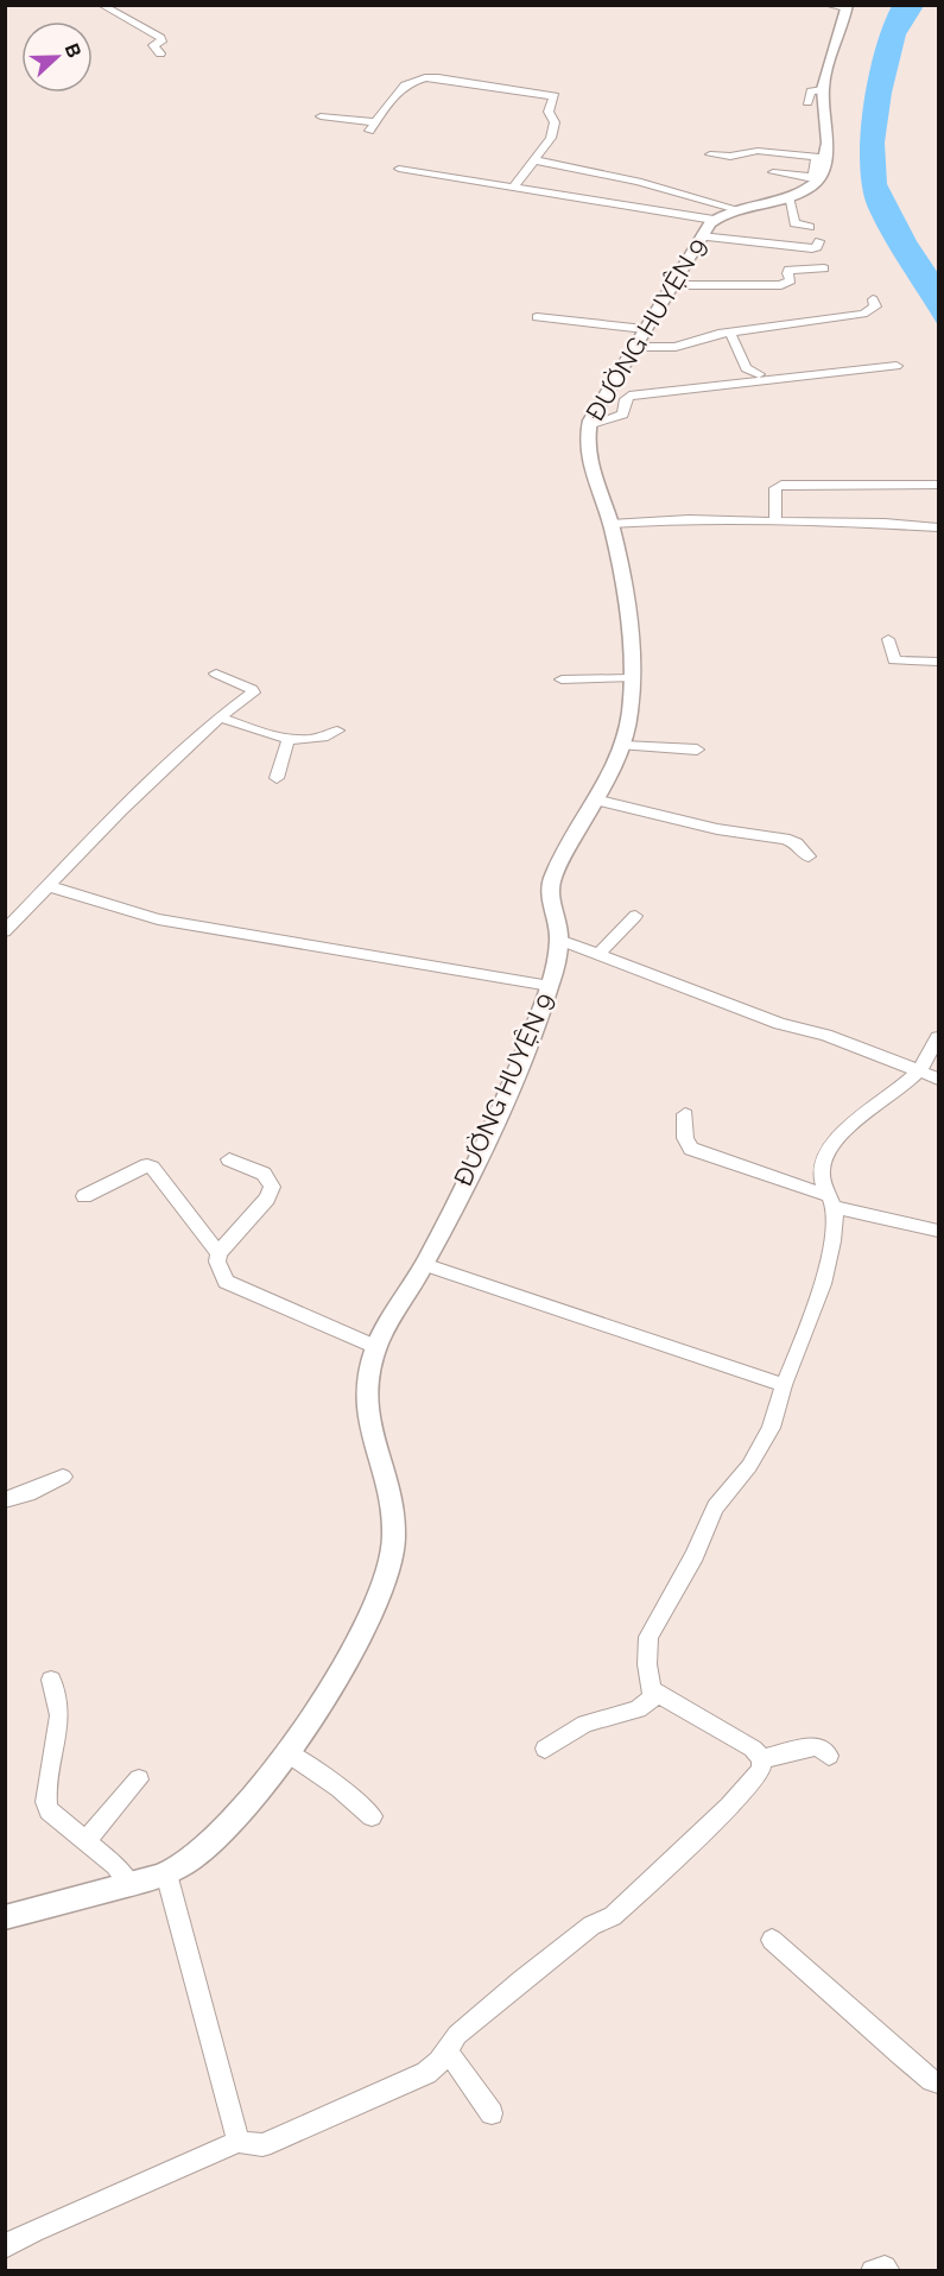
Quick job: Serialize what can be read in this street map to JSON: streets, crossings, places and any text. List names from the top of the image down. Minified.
{"streets":{"street":["ĐƯỜNG HUYỆN 9"]},"north":"right"}
